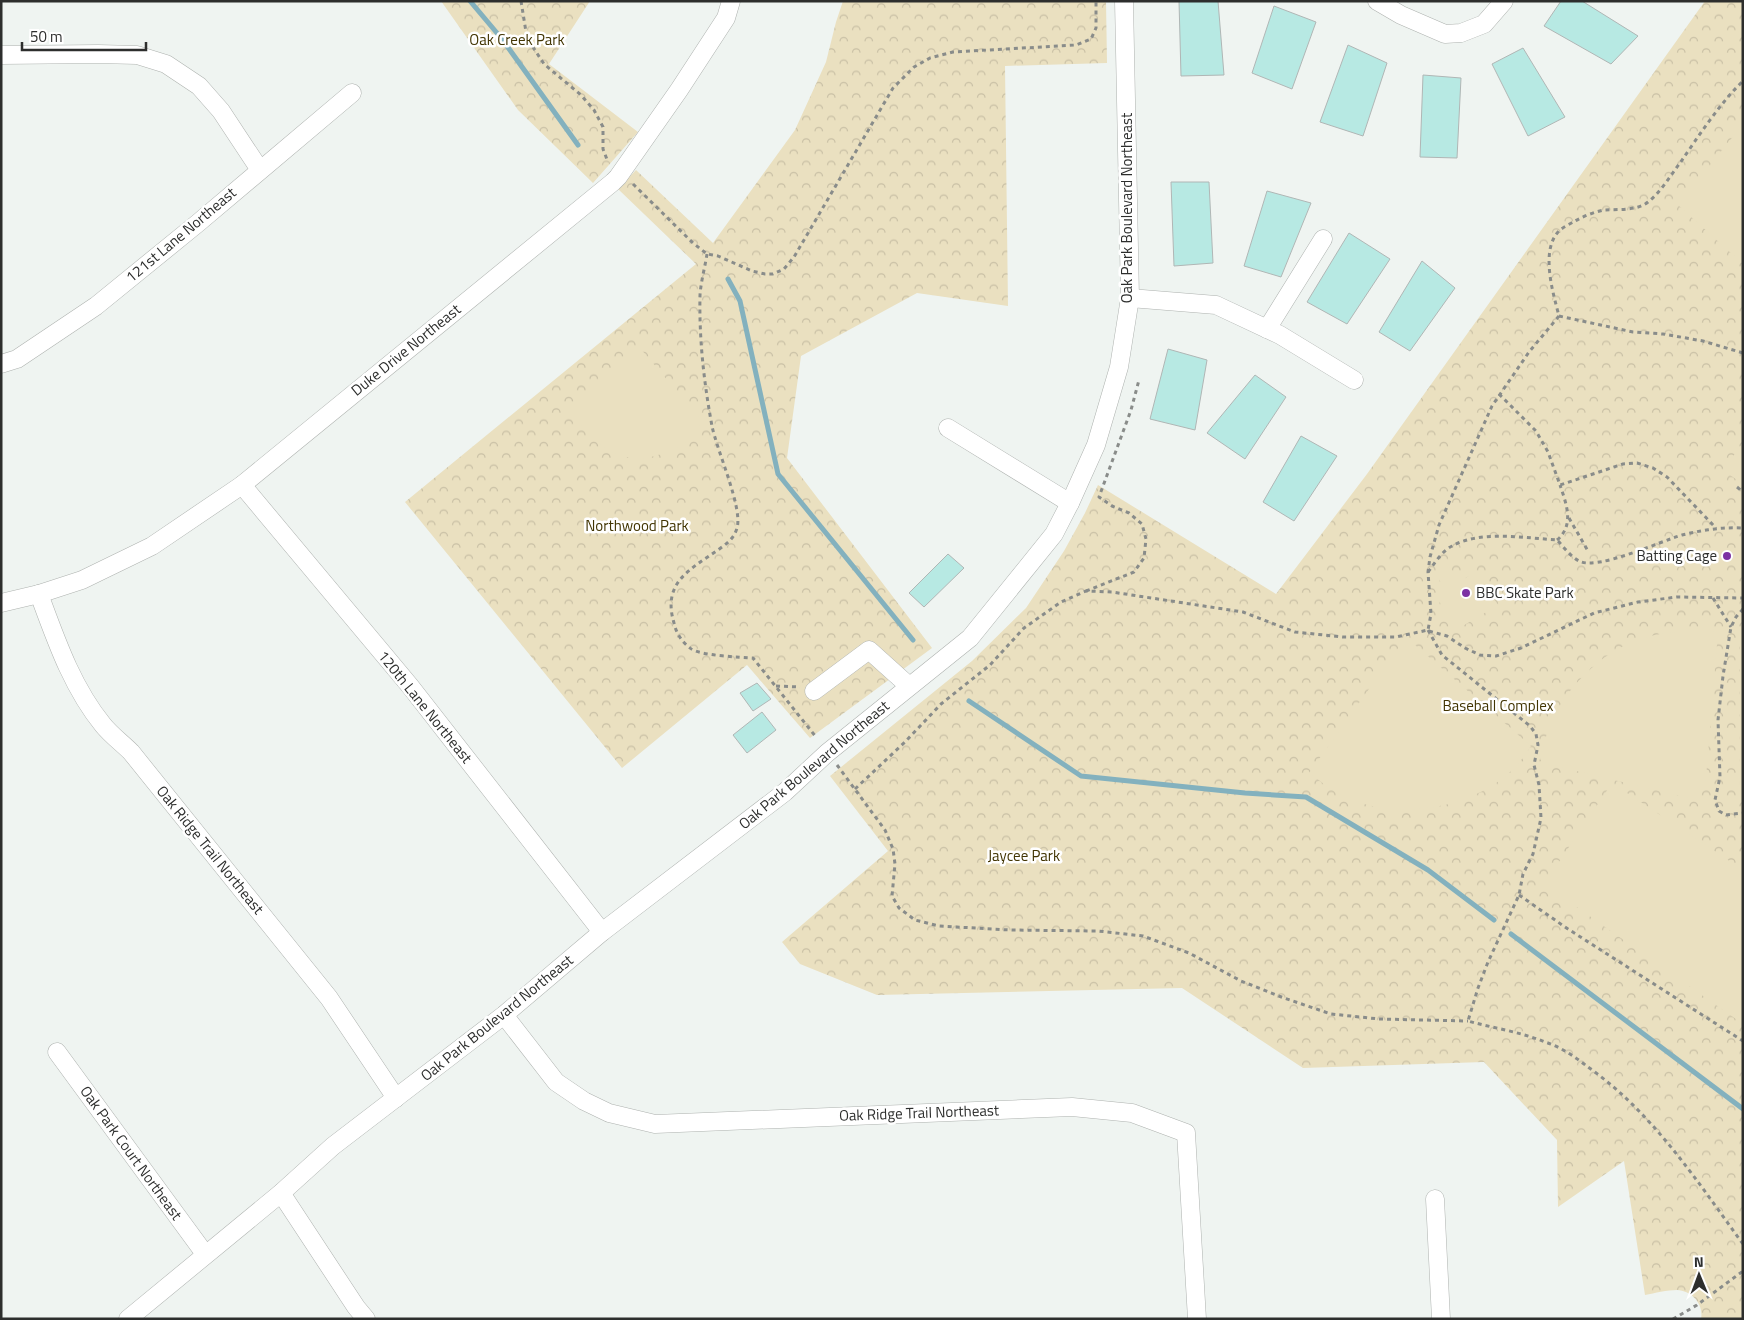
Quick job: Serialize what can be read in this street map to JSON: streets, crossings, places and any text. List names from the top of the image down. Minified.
{"streets":{"street":["Oak Park Boulevard Northeast","121st Lane Northeast","Duke Drive Northeast","120th Lane Northeast","Oak Ridge Trail Northeast","Oak Park Court Northeast"]},"crossings":[["Oak Park Boulevard Northeast","120th Lane Northeast"],["Oak Park Boulevard Northeast","Oak Ridge Trail Northeast"],["Oak Park Boulevard Northeast","Oak Park Court Northeast"],["Duke Drive Northeast","120th Lane Northeast"],["Duke Drive Northeast","Oak Ridge Trail Northeast"]],"parks":["Oak Creek Park","Northwood Park","Baseball Complex","Jaycee Park"],"places":["Batting Cage","BBC Skate Park"],"scale_bar":"50 m","north":"top"}
